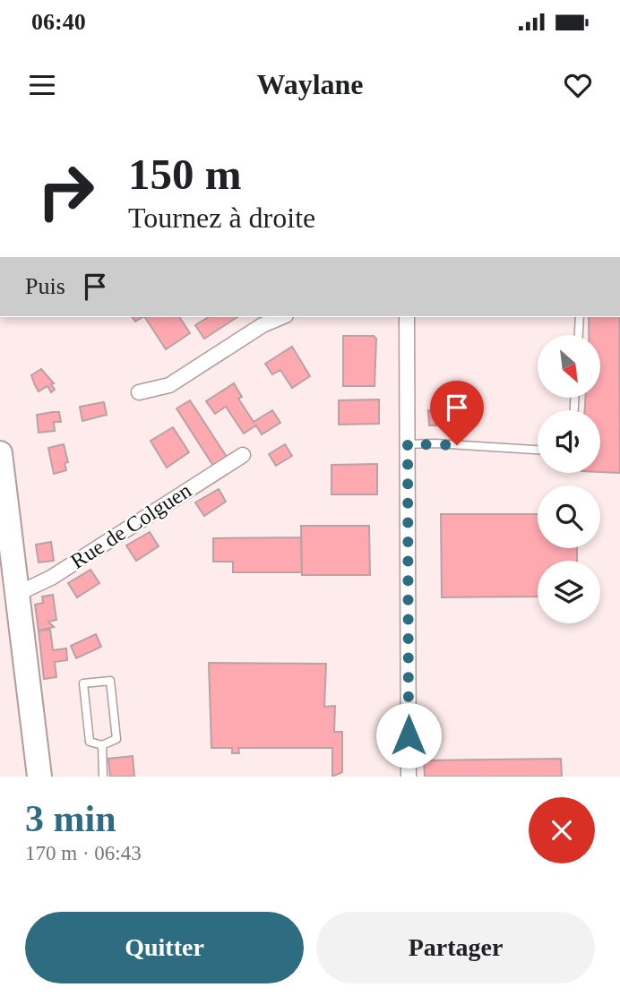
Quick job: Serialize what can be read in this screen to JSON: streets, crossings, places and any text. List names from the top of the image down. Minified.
{"streets":{"street":["Rue de Colguen"]},"north":"bottom right","page":{"status":"06:40","header":"Waylane","turn":["150 m","Tournez à droite"],"then":"Puis","heading":["3 min","170 m · 06:43"],"buttons":["Quitter","Partager"]}}
